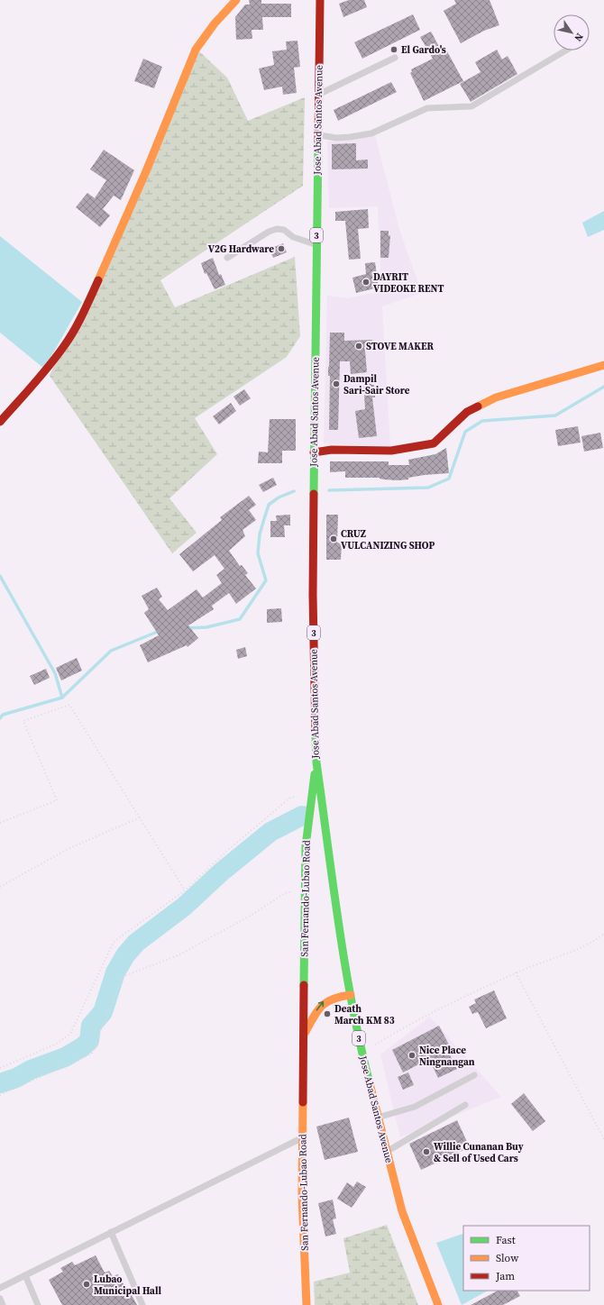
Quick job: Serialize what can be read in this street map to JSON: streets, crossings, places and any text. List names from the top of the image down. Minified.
{"streets":{"main road":["Jose Abad Santos Avenue","3","San Fernando-Lubao Road"]},"crossings":[["Jose Abad Santos Avenue","San Fernando-Lubao Road"]],"places":["El Gardo's","V2G Hardware","DAYRIT VIDEOKE RENT","STOVE MAKER","Dampil Sari-Sair Store","CRUZ VULCANIZING SHOP","Death March KM 83","Nice Place Ningnangan","Willie Cunanan Buy & Sell of Used Cars","Lubao Municipal Hall"],"legend":["Fast","Slow","Jam"],"north":"bottom right"}
